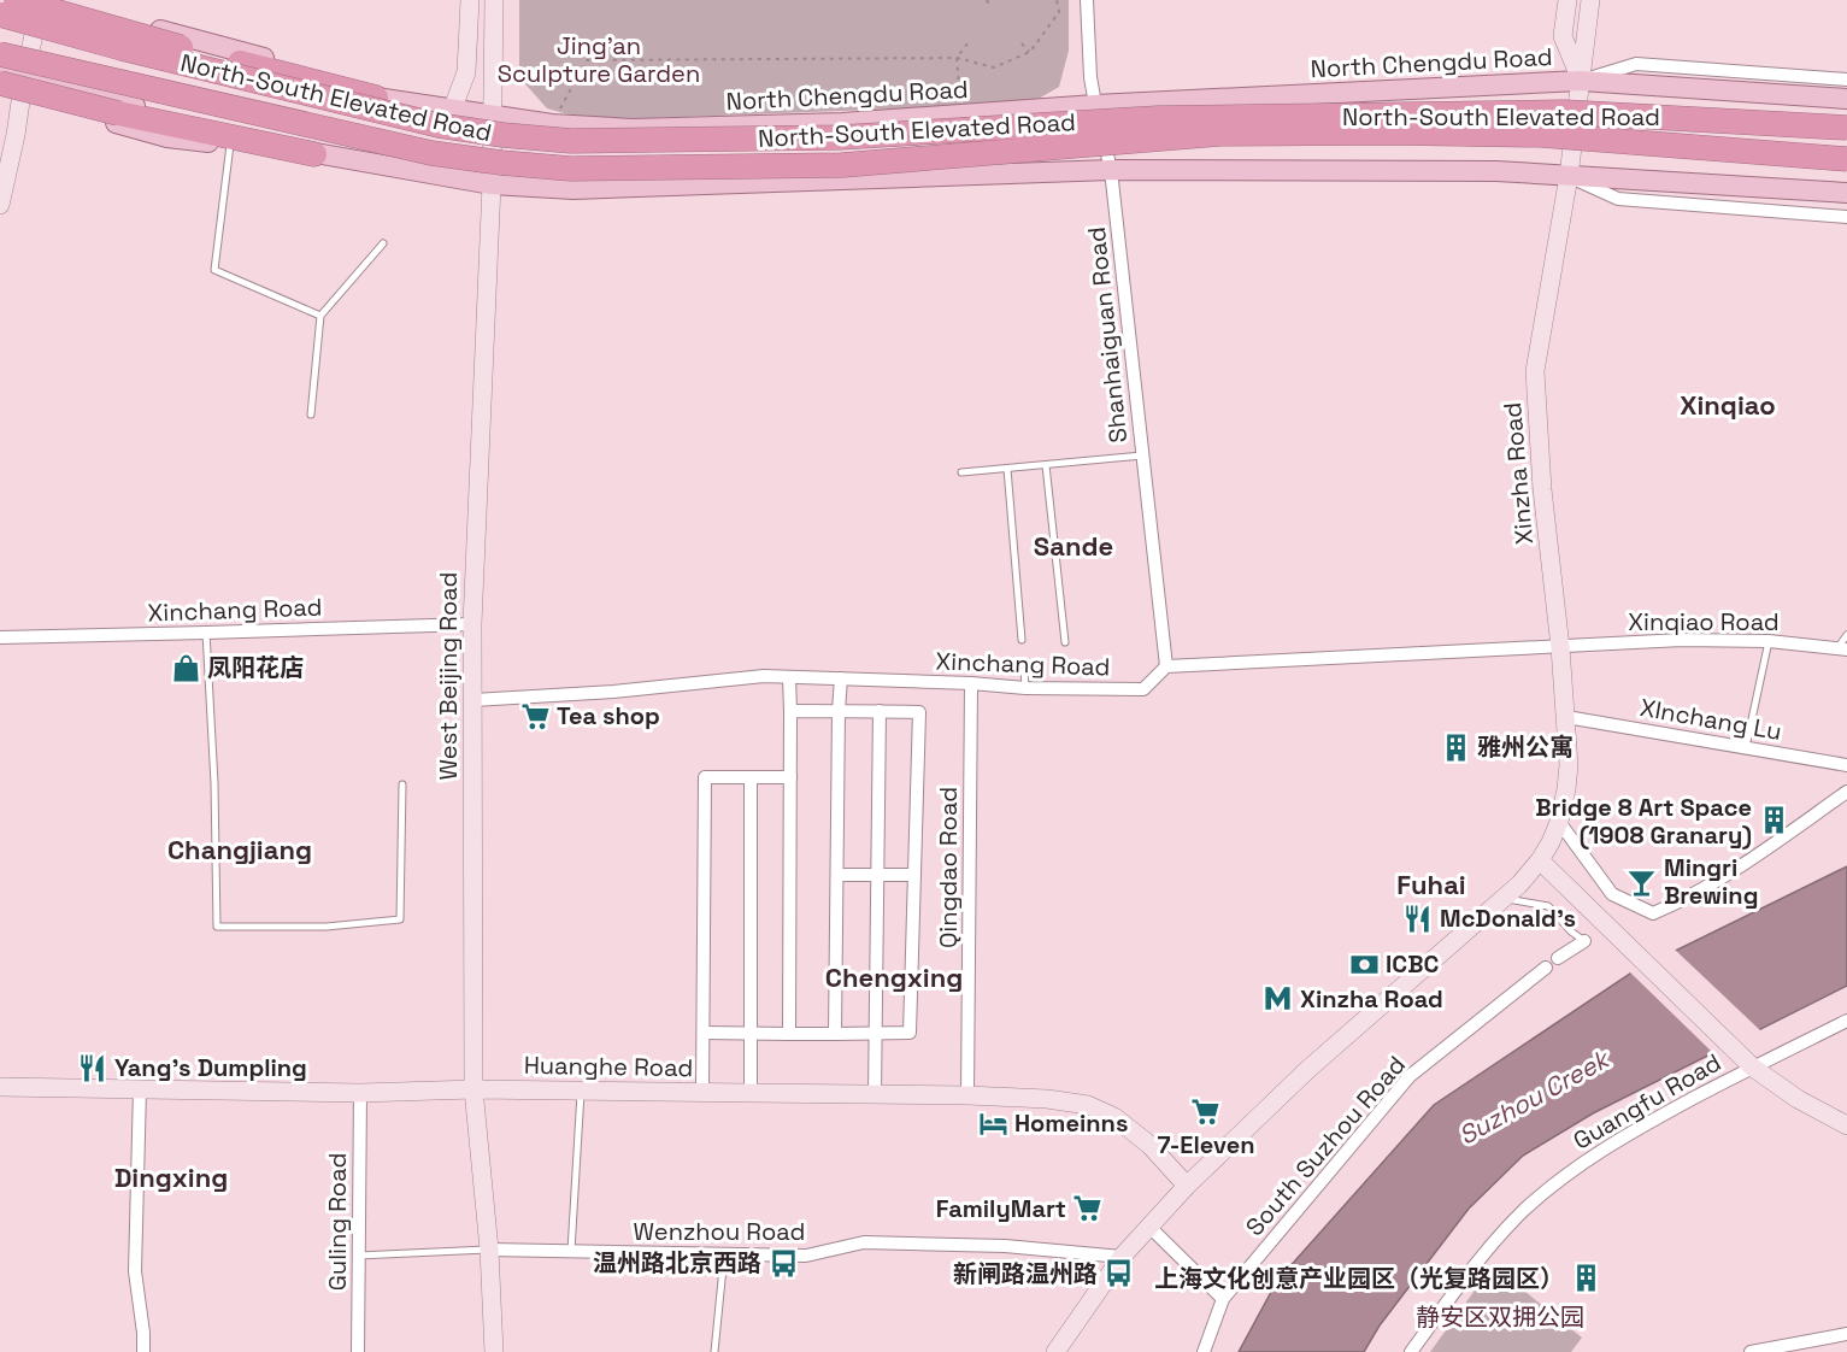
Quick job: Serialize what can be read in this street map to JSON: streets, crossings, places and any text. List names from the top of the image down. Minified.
{"streets":{"highway":["North-South Elevated Road"],"main road":["North Chengdu Road","Xinzha Road","West Beijing Road","Huanghe Road"],"street":["Shanhaiguan Road","Xinchang Road","Xinqiao Road","XInchang Lu","Qingdao Road","Guangfu Road","South Suzhou Road","Guling Road","Wenzhou Road"]},"crossings":[["North Chengdu Road","Shanhaiguan Road"],["North Chengdu Road","Xinzha Road"],["North Chengdu Road","West Beijing Road"],["Shanhaiguan Road","Xinchang Road"],["Xinzha Road","Xinqiao Road"],["Xinzha Road","XInchang Lu"],["Xinzha Road","Huanghe Road"],["Xinzha Road","Wenzhou Road"],["Xinchang Road","West Beijing Road"],["Xinchang Road","Qingdao Road"],["West Beijing Road","Huanghe Road"],["West Beijing Road","Wenzhou Road"],["Qingdao Road","Huanghe Road"],["Huanghe Road","Guling Road"]],"districts":["Xinqiao","Sande","Changjiang","Fuhai","Chengxing","Dingxing"],"water":["Suzhou Creek"],"parks":["Jing'an Sculpture Garden","静安区双拥公园"],"places":{"shop":["凤阳花店"],"supermarket":["Tea shop","7-Eleven","FamilyMart"],"building":["雅州公寓","Bridge 8 Art Space (1908 Granary)","上海文化创意产业园区（光复路园区）"],"bar":["Mingri Brewing"],"restaurant":["McDonald's","Yang's Dumpling"],"bank":["ICBC"],"metro station":["Xinzha Road"],"hotel":["Homeinns"],"bus stop":["温州路北京西路","新闸路温州路"]}}
